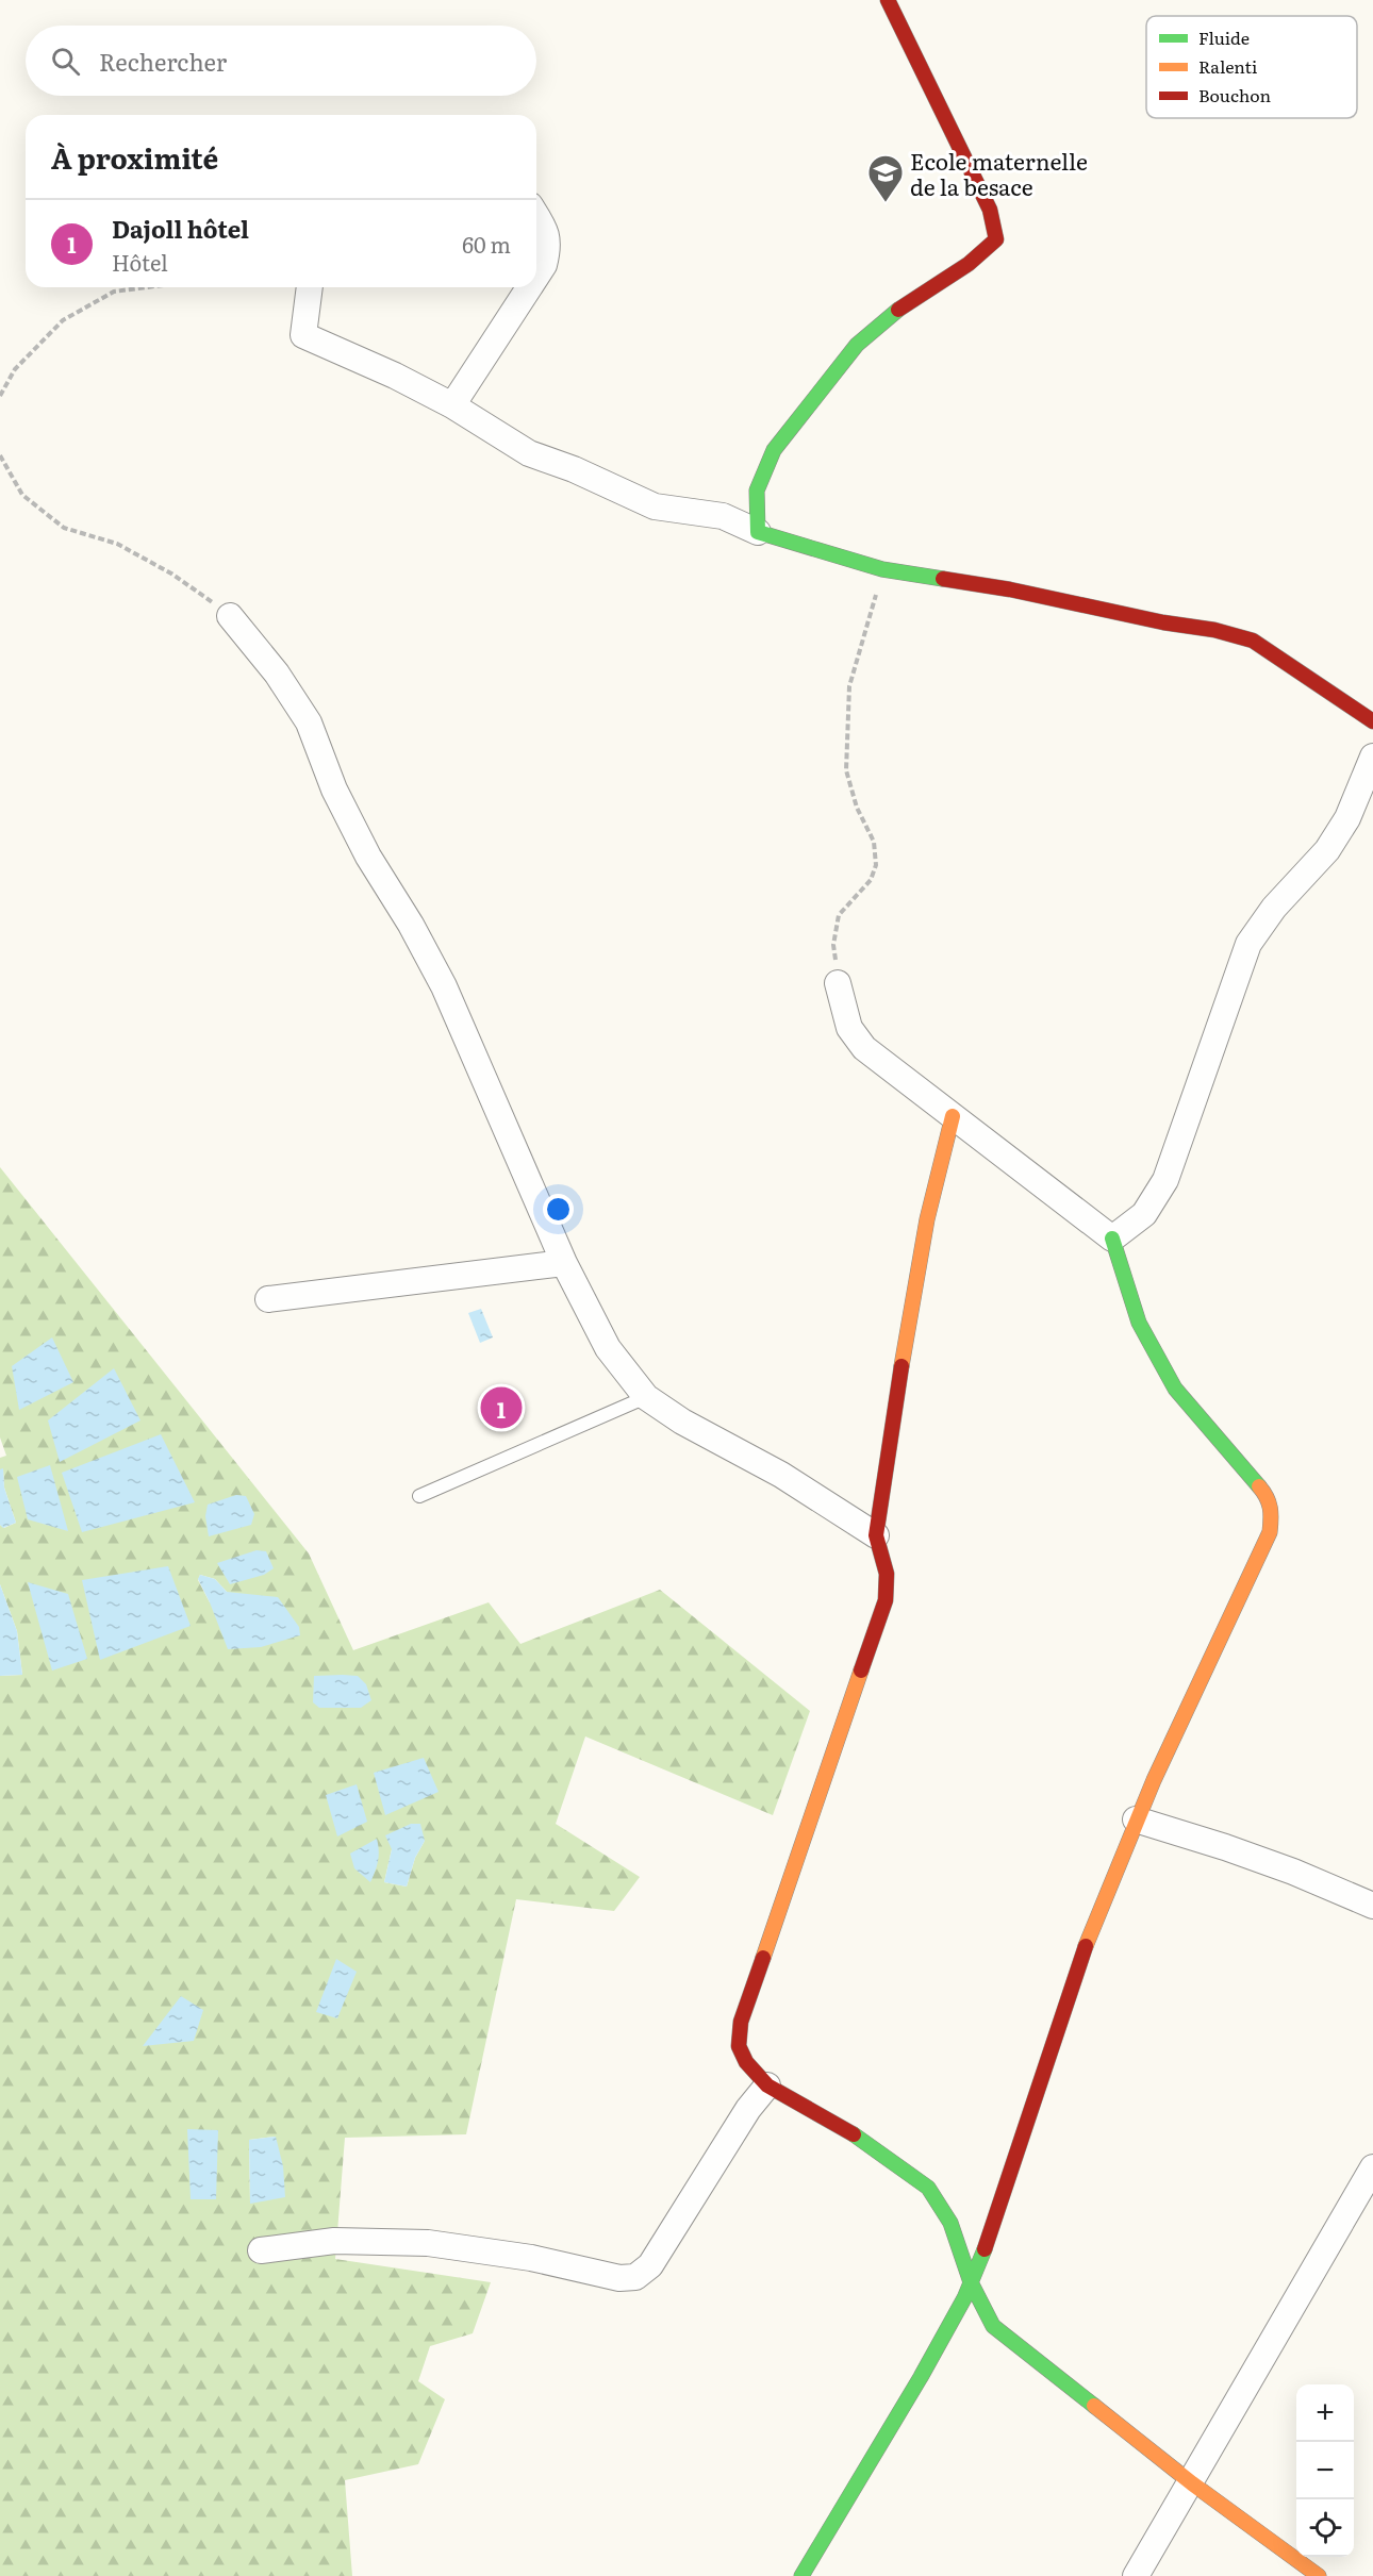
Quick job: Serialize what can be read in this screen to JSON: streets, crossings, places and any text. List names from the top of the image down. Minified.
{"places":{"school or university":["Ecole maternelle de la besace"]},"legend":["Fluide","Ralenti","Bouchon"],"page":{"search":"Rechercher","heading":"À proximité","list":[{"mark":"1","name":"Dajoll hôtel","note":"Hôtel","value":"60 m"}],"pins":"1","map_buttons":["+","−"]}}
